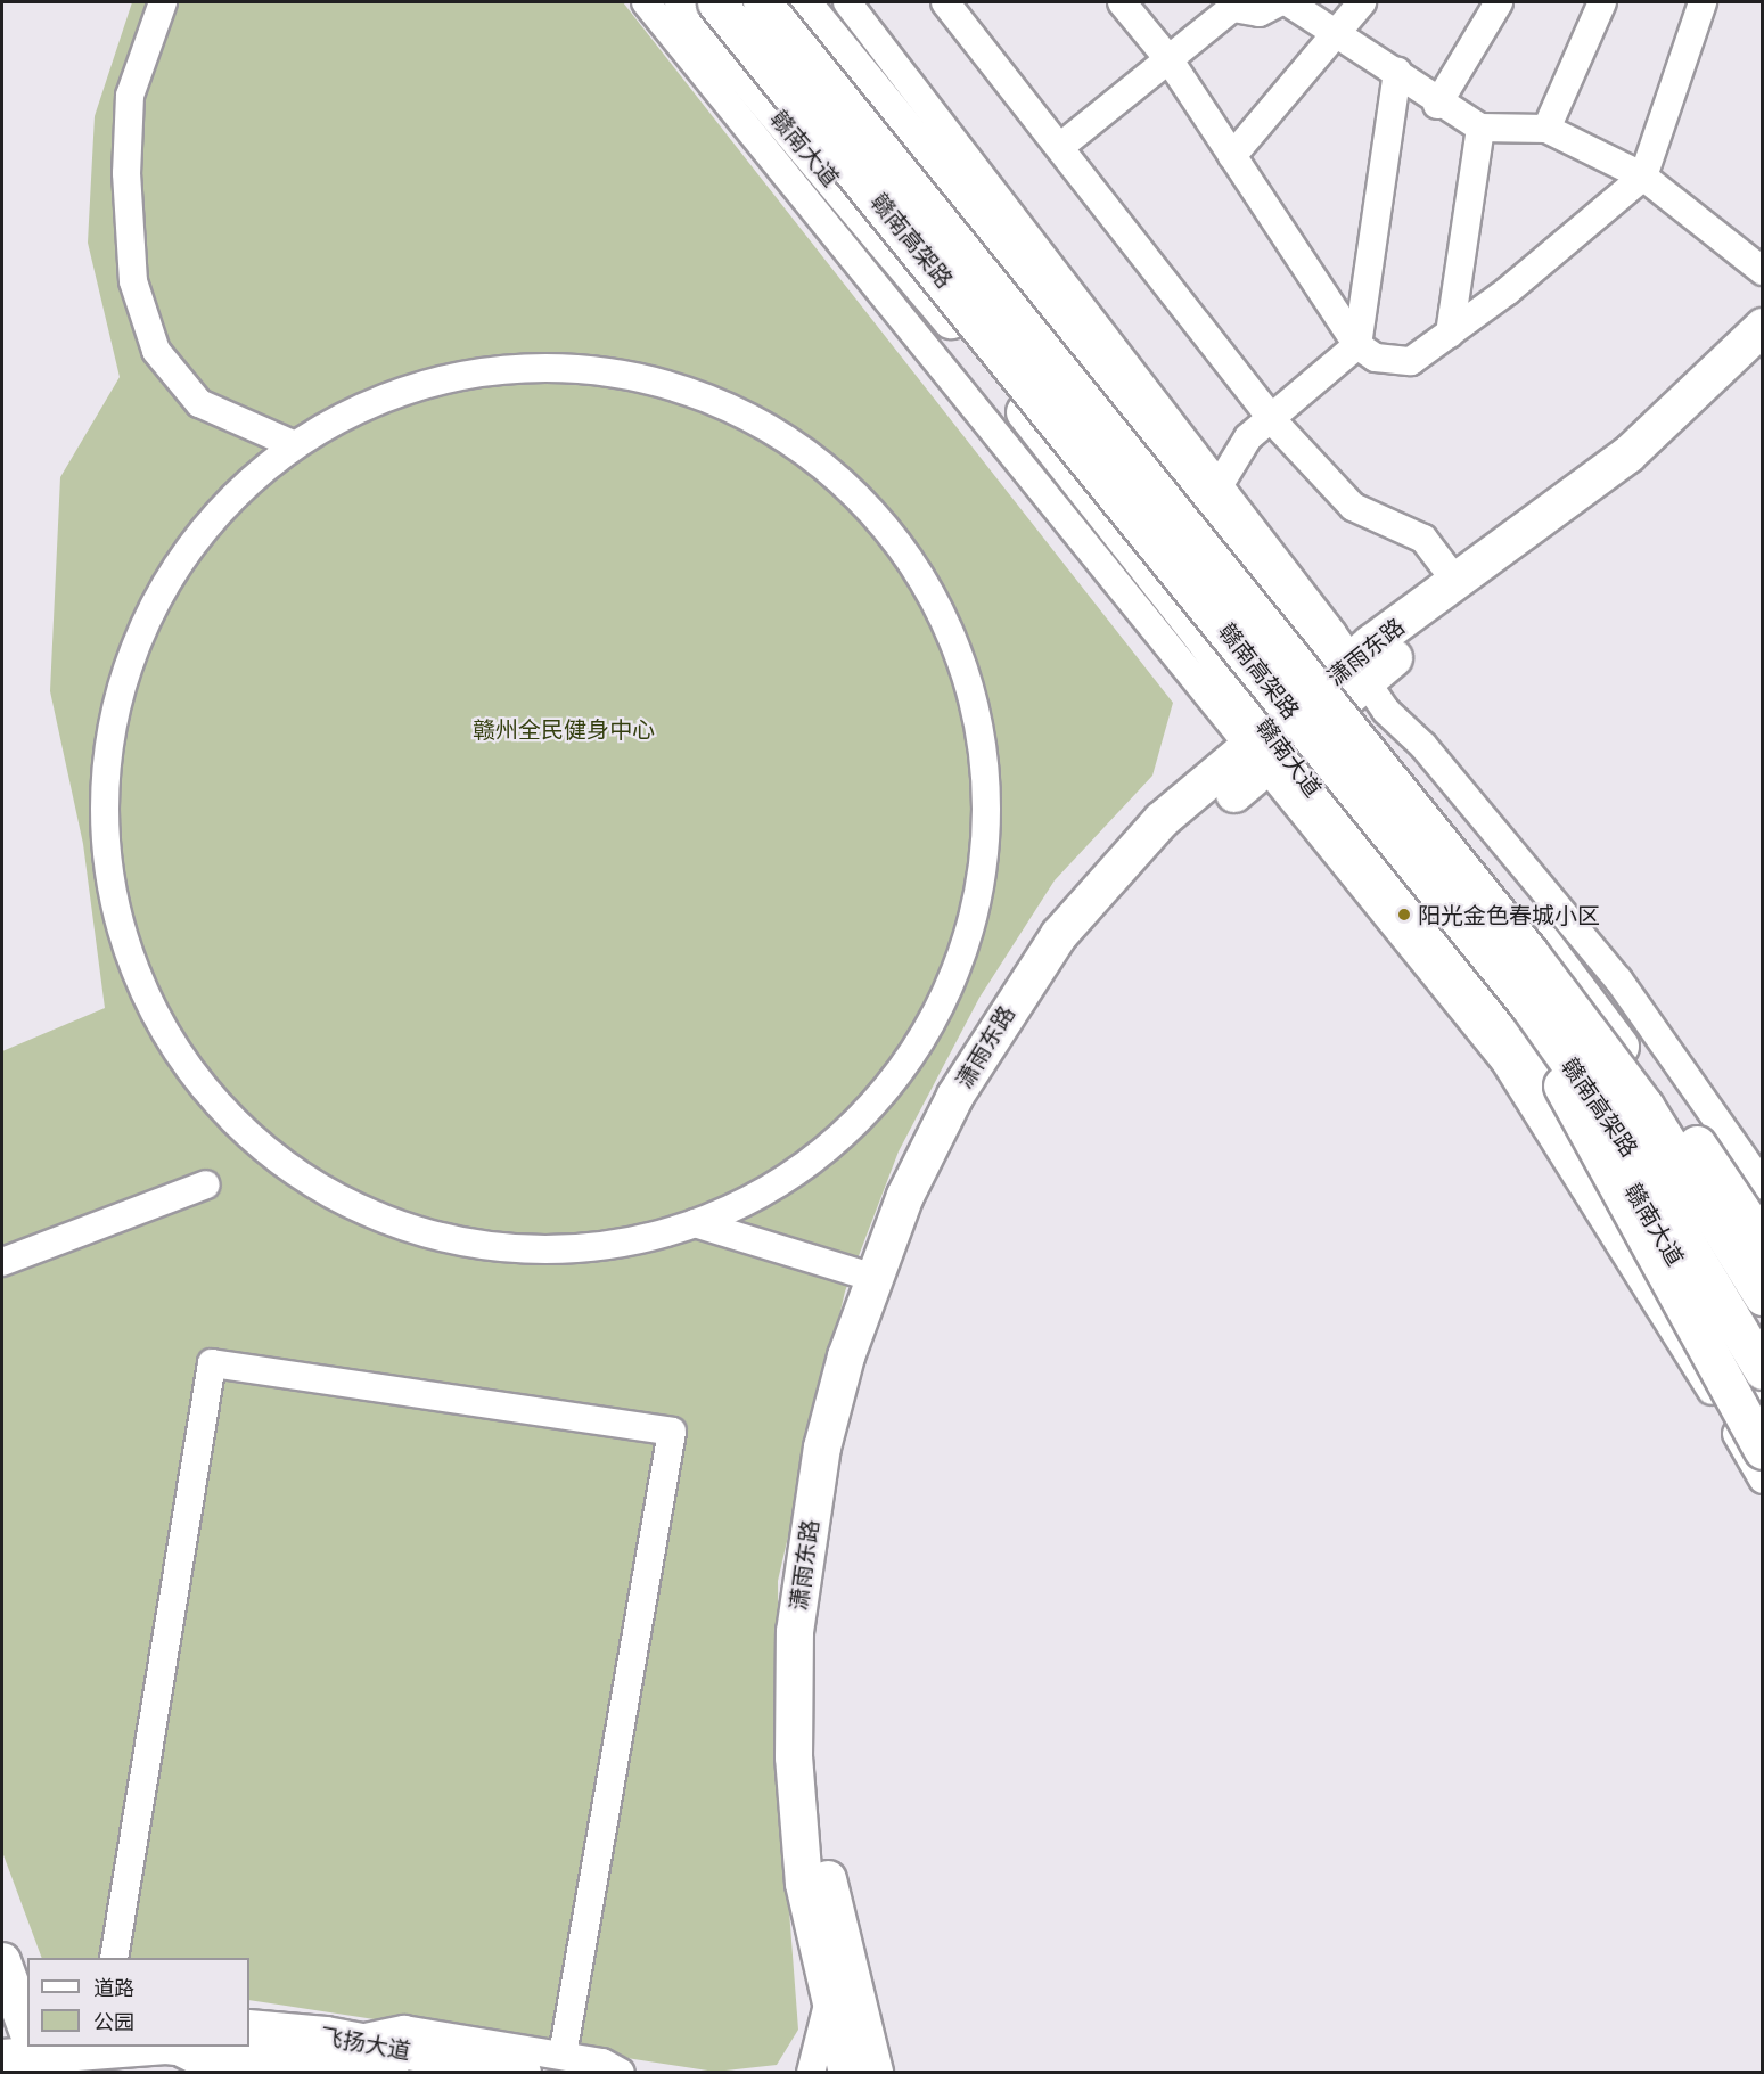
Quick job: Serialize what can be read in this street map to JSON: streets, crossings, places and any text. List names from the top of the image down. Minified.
{"streets":{"highway":["赣南高架路"],"main road":["赣南大道","潇雨东路","飞扬大道"]},"crossings":[["赣南大道","潇雨东路"]],"parks":["赣州全民健身中心"],"places":["阳光金色春城小区"],"legend":["道路","公园"]}
